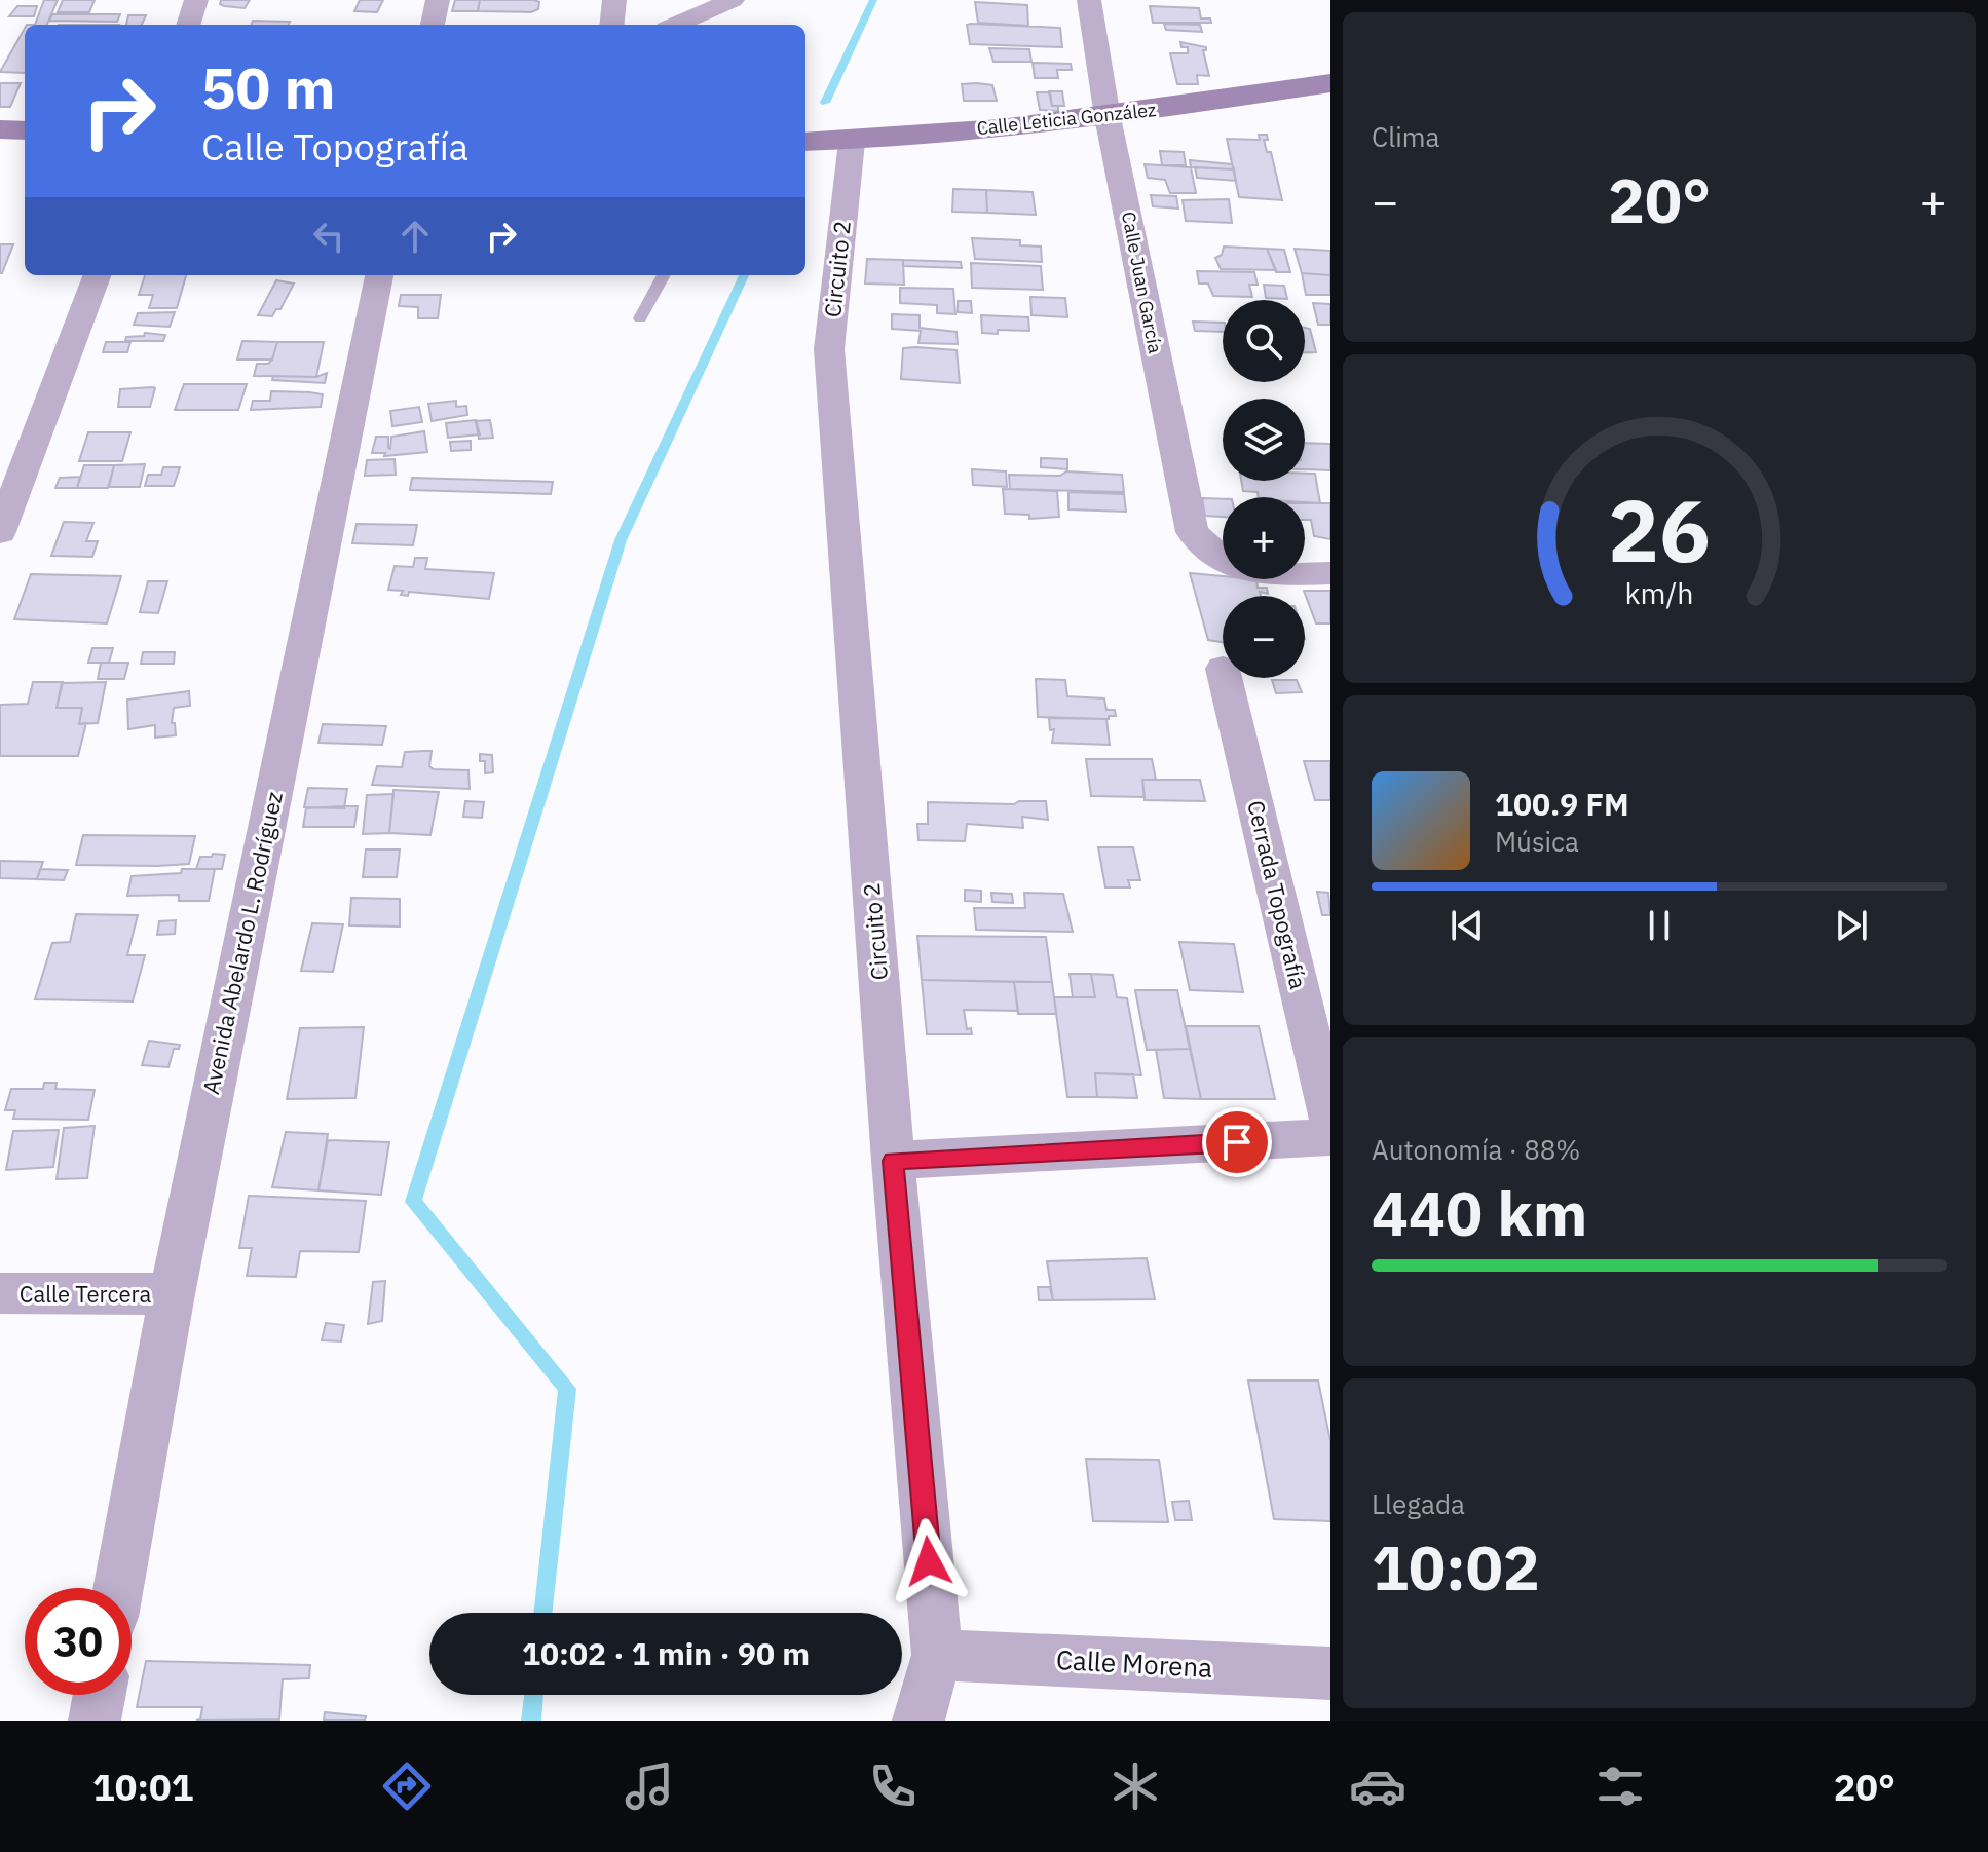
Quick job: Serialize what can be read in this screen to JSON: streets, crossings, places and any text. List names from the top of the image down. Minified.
{"streets":{"street":["Calle Leticia González","Circuito 2","Calle Juan García","Cerrada Topografía","Avenida Abelardo L. Rodríguez","Calle Tercera","Calle Morena"]},"crossings":[["Calle Leticia González","Circuito 2"],["Calle Leticia González","Calle Juan García"],["Circuito 2","Calle Morena"],["Avenida Abelardo L. Rodríguez","Calle Tercera"]],"page":{"tile":["Clima",["Autonomía · 88%","440 km"],["Llegada","10:02"]],"turn":["50 m","Calle Topografía"],"heat":["−","20°","+"],"map_buttons":["+","−"],"song":["100.9 FM","Música"],"limit":"30","trip":"10:02 · 1 min · 90 m","tabs":["10:01","20°"],"gauge":["26","km/h"]}}
